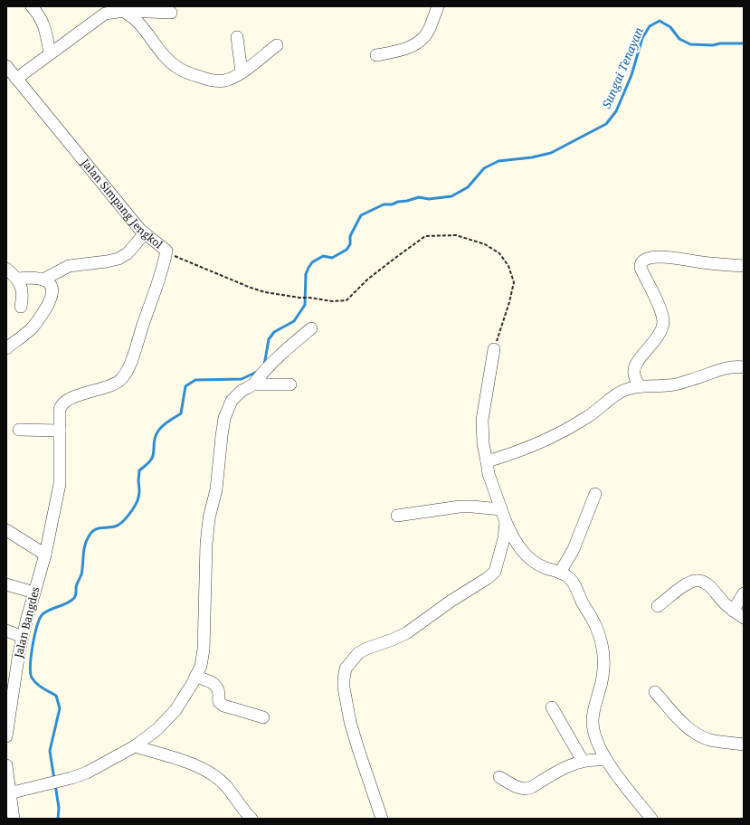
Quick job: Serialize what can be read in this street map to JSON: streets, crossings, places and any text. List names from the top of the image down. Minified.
{"streets":{"street":["Jalan Simpang Jengkol","Jalan Bangdes"]},"crossings":[["Jalan Simpang Jengkol","Jalan Bangdes"]],"water":["Sungai Tenayan"]}
